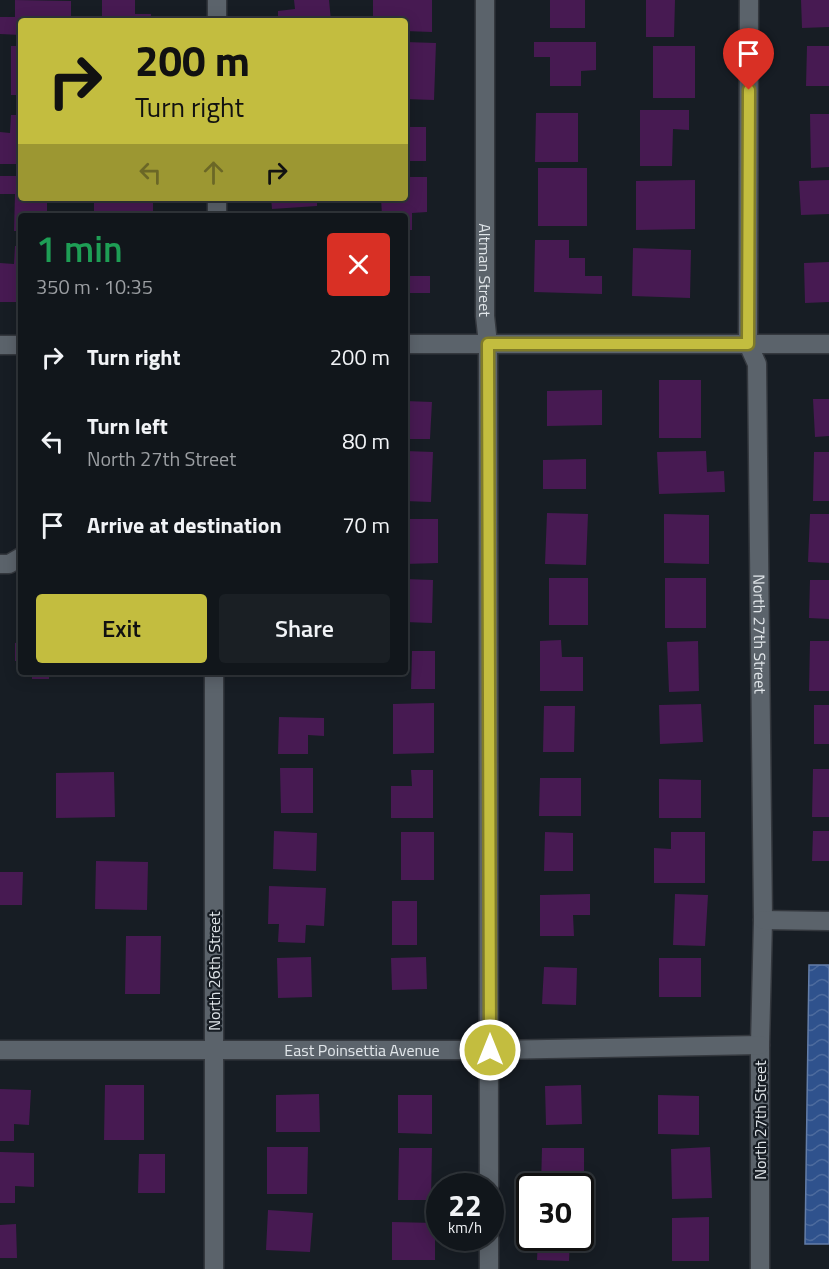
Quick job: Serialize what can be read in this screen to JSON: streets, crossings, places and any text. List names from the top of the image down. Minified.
{"streets":{"street":["Altman Street","North 27th Street","North 26th Street","East Poinsettia Avenue"]},"crossings":[["Altman Street","East Poinsettia Avenue"],["North 27th Street","East Poinsettia Avenue"],["North 26th Street","East Poinsettia Avenue"]],"page":{"turn":["200 m","Turn right"],"heading":["1 min","350 m · 10:35"],"list":[{"name":"Turn right","value":"200 m"},{"name":"Turn left","note":"North 27th Street","value":"80 m"},{"name":"Arrive at destination","value":"70 m"}],"buttons":["Exit","Share"],"speed":"22 km/h","limit":"30"}}
